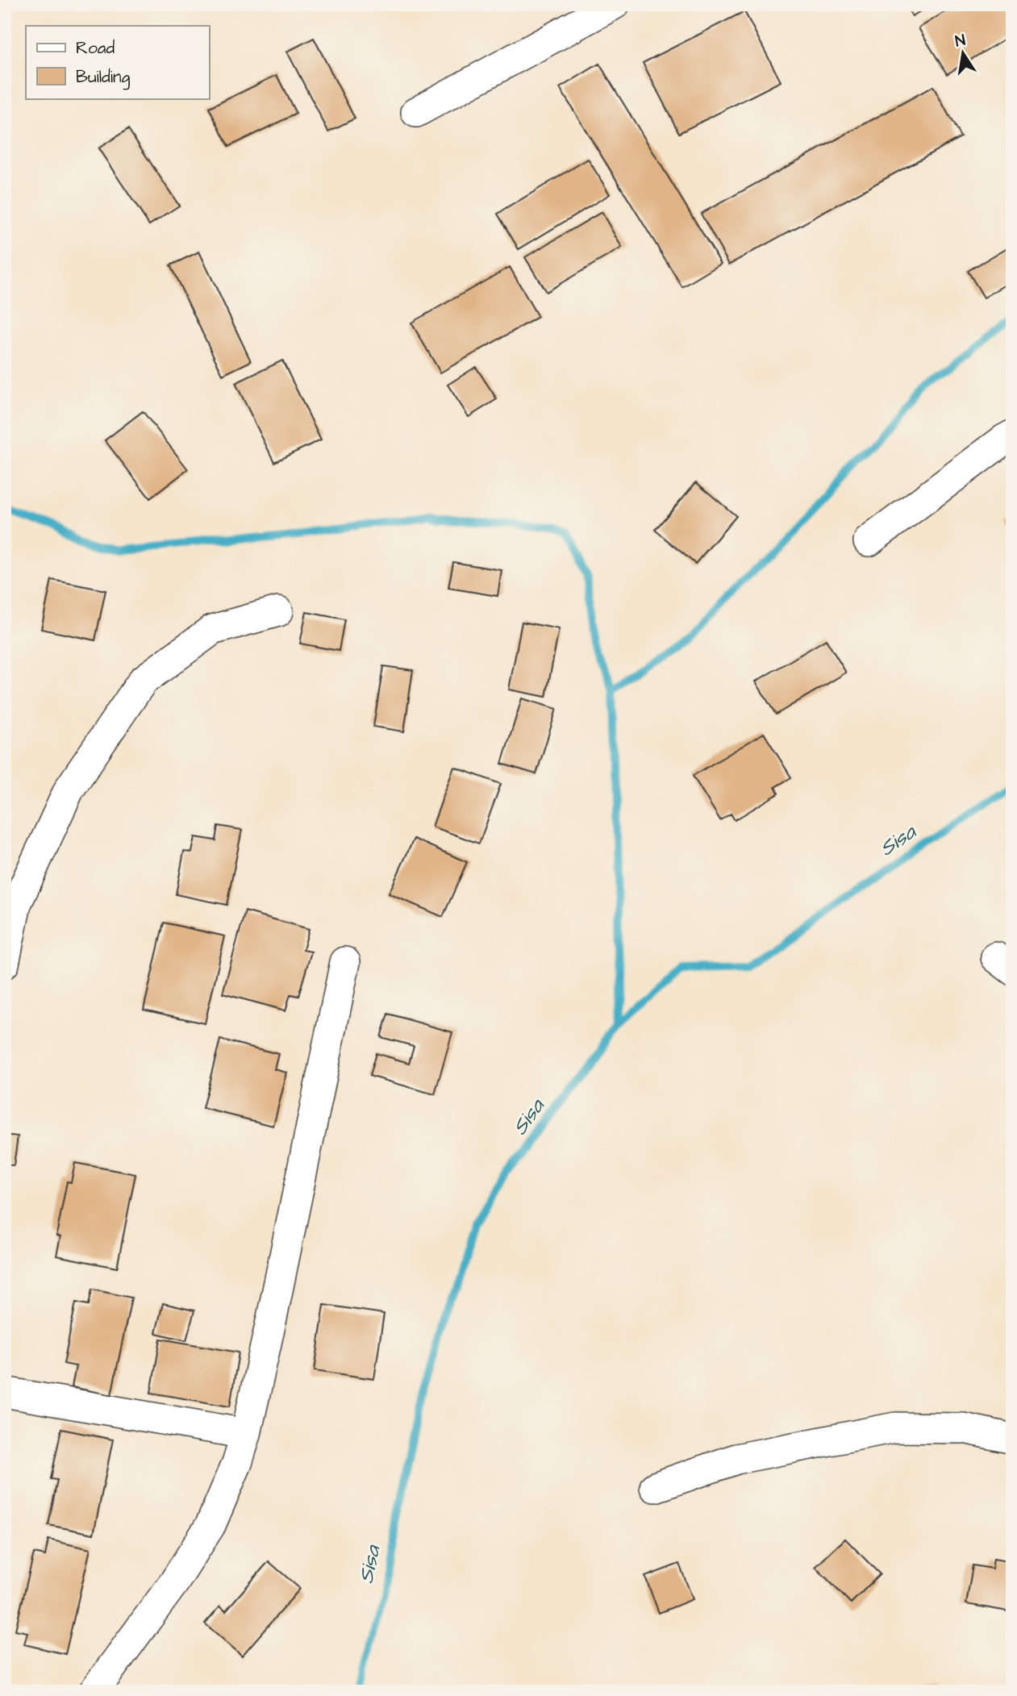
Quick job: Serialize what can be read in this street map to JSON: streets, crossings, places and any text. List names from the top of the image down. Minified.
{"water":["Sisa"],"legend":["Road","Building"],"north":"top"}
